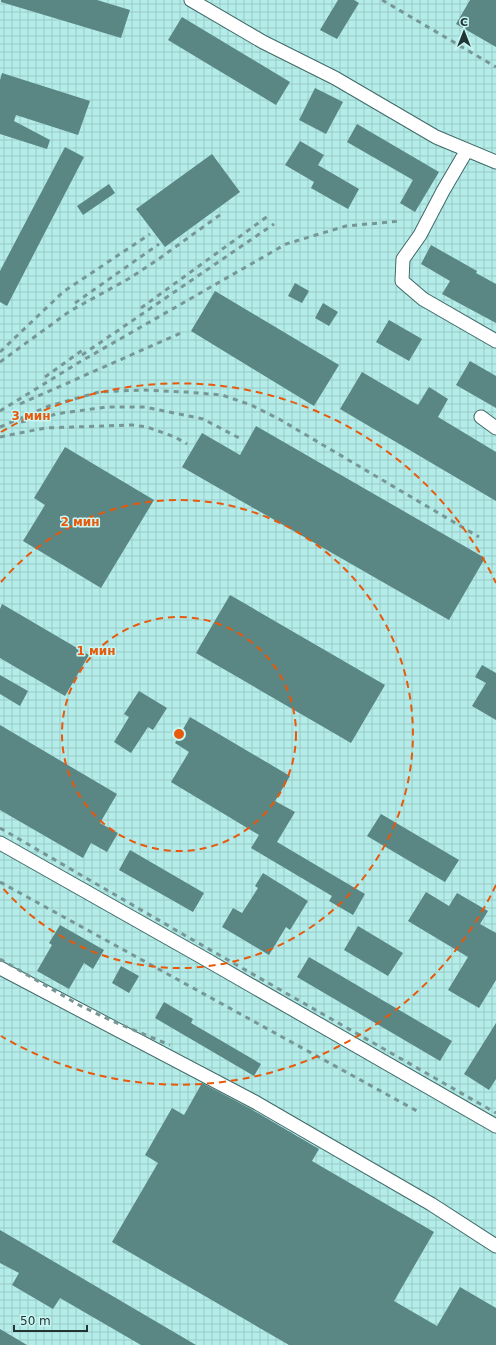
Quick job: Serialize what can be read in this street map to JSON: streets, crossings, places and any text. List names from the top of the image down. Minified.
{"scale_bar":"50 m","north":"top","rings":["3 мин","2 мин","1 мин"]}
